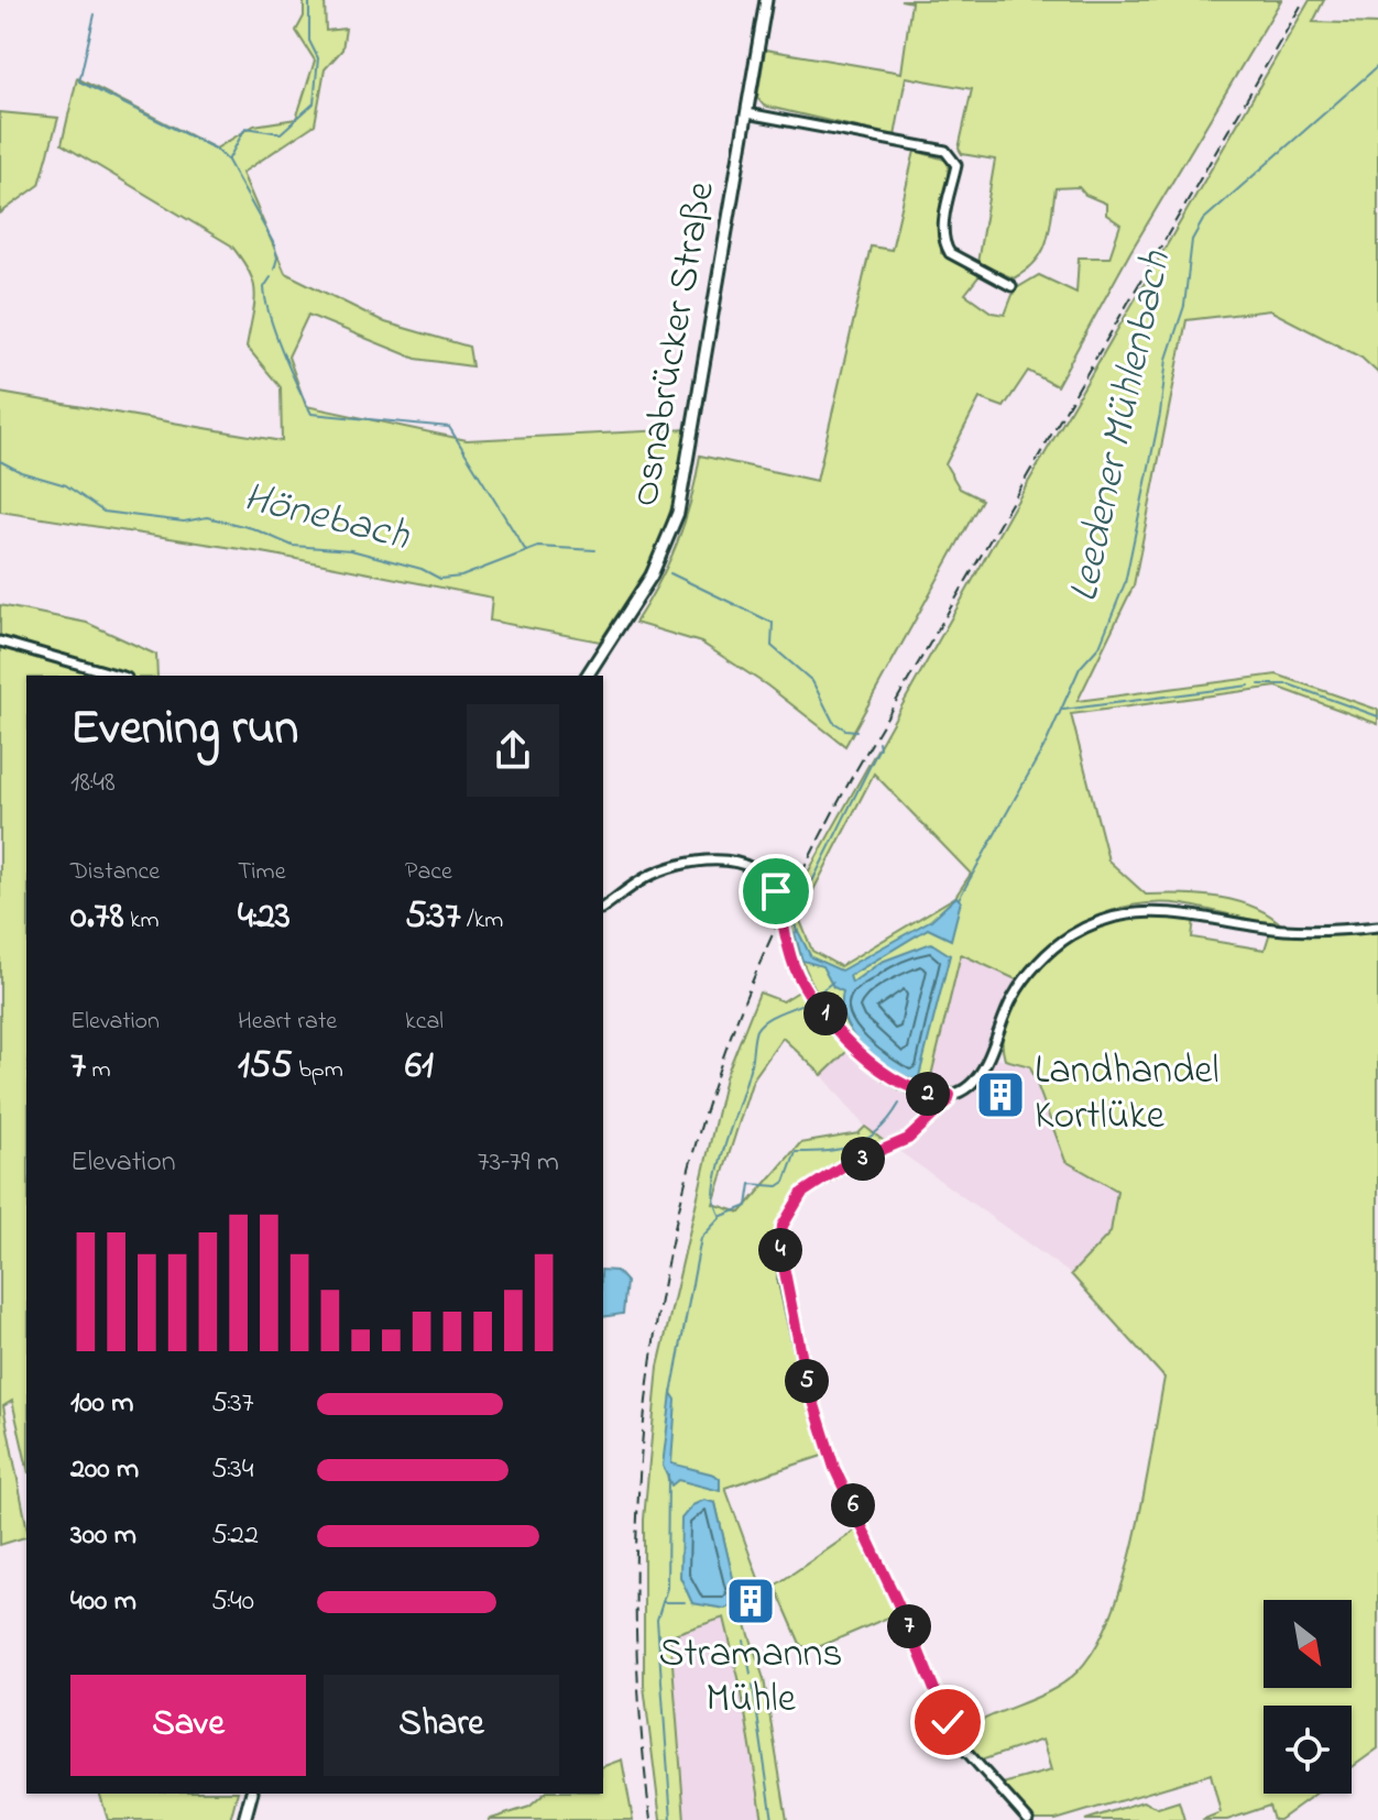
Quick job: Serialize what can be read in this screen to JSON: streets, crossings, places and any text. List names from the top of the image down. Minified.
{"streets":{"main road":["Osnabrücker Straße"]},"water":["Leedener Mühlenbach","Hönebach"],"places":{"building":["Landhandel Kortlüke","Stramanns Mühle"]},"north":"bottom right","page":{"heading":["Evening run","18:48"],"stats":[["Distance","0.78 km"],["Time","4:23"],["Pace","5:37 /km"],["Elevation","7 m"],["Heart rate","155 bpm"],["kcal","61"]],"pins":["1","2","3","4","5","6","7"],"chart":["Elevation","73–79 m"],"list":[{"name":"100 m","note":"5:37"},{"name":"200 m","note":"5:34"},{"name":"300 m","note":"5:22"},{"name":"400 m","note":"5:40"}],"buttons":["Save","Share"]}}
